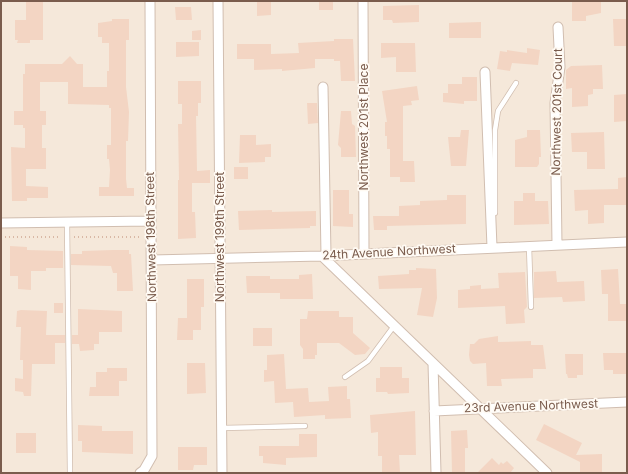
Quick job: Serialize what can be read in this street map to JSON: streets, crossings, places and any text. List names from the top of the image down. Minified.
{"streets":{"street":["Northwest 201st Court","Northwest 201st Place","Northwest 198th Street","Northwest 199th Street","24th Avenue Northwest","23rd Avenue Northwest"]},"crossings":[["Northwest 201st Court","24th Avenue Northwest"],["Northwest 201st Place","24th Avenue Northwest"],["Northwest 198th Street","24th Avenue Northwest"],["Northwest 199th Street","24th Avenue Northwest"]]}
